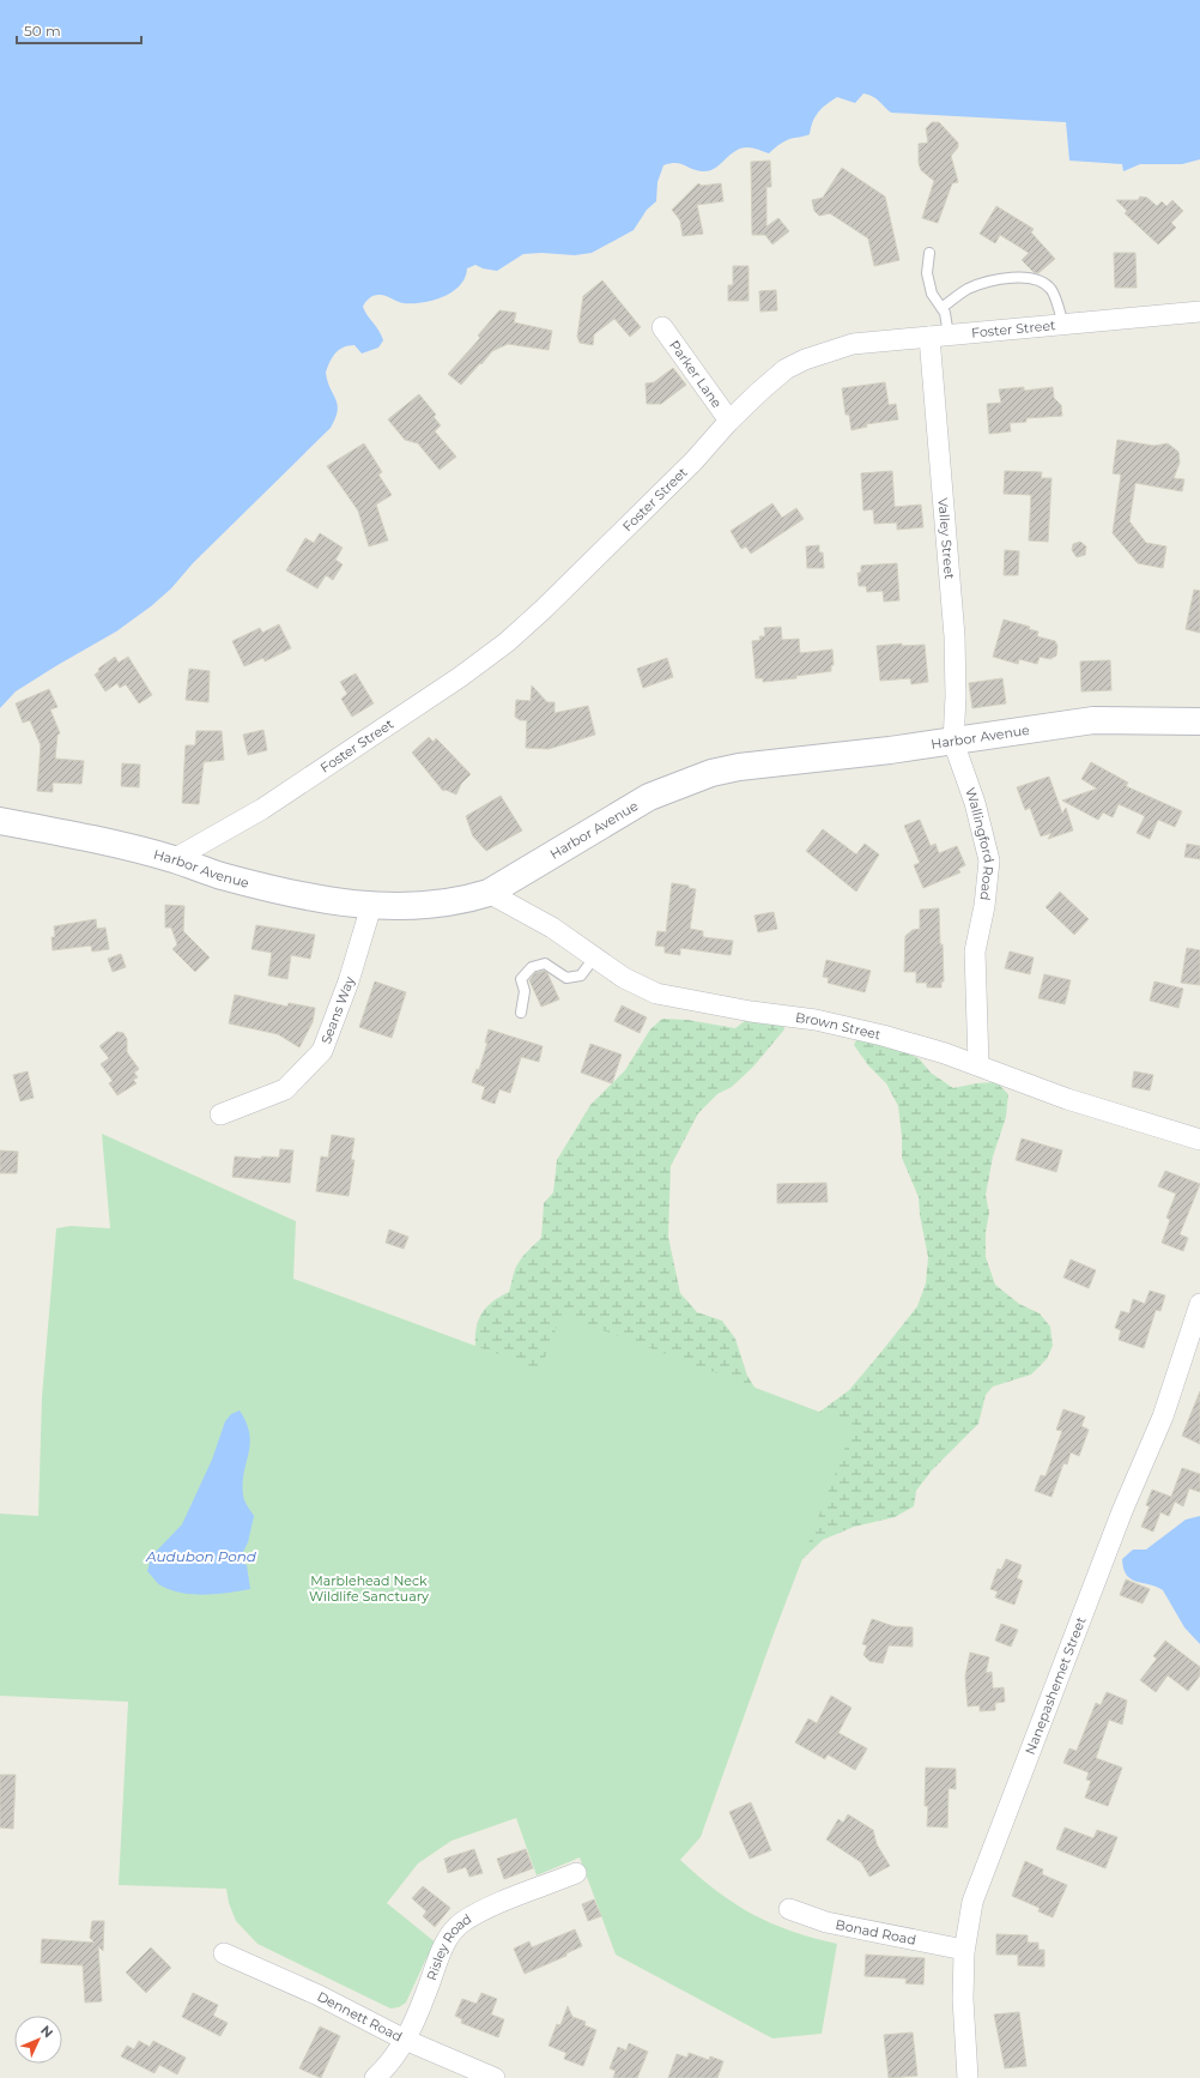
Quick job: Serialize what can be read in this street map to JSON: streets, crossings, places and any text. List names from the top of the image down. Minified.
{"streets":{"main road":["Harbor Avenue"],"street":["Foster Street","Parker Lane","Valley Street","Wallingford Road","Seans Way","Brown Street","Nanepashemet Street","Bonad Road","Risley Road","Dennett Road"]},"crossings":[["Foster Street","Parker Lane"],["Foster Street","Valley Street"],["Foster Street","Harbor Avenue"],["Valley Street","Harbor Avenue"],["Valley Street","Wallingford Road"],["Harbor Avenue","Wallingford Road"],["Harbor Avenue","Seans Way"],["Harbor Avenue","Brown Street"],["Wallingford Road","Brown Street"],["Nanepashemet Street","Bonad Road"],["Risley Road","Dennett Road"]],"water":["Audubon Pond"],"parks":["Marblehead Neck Wildlife Sanctuary"],"scale_bar":"50 m","north":"top right"}
